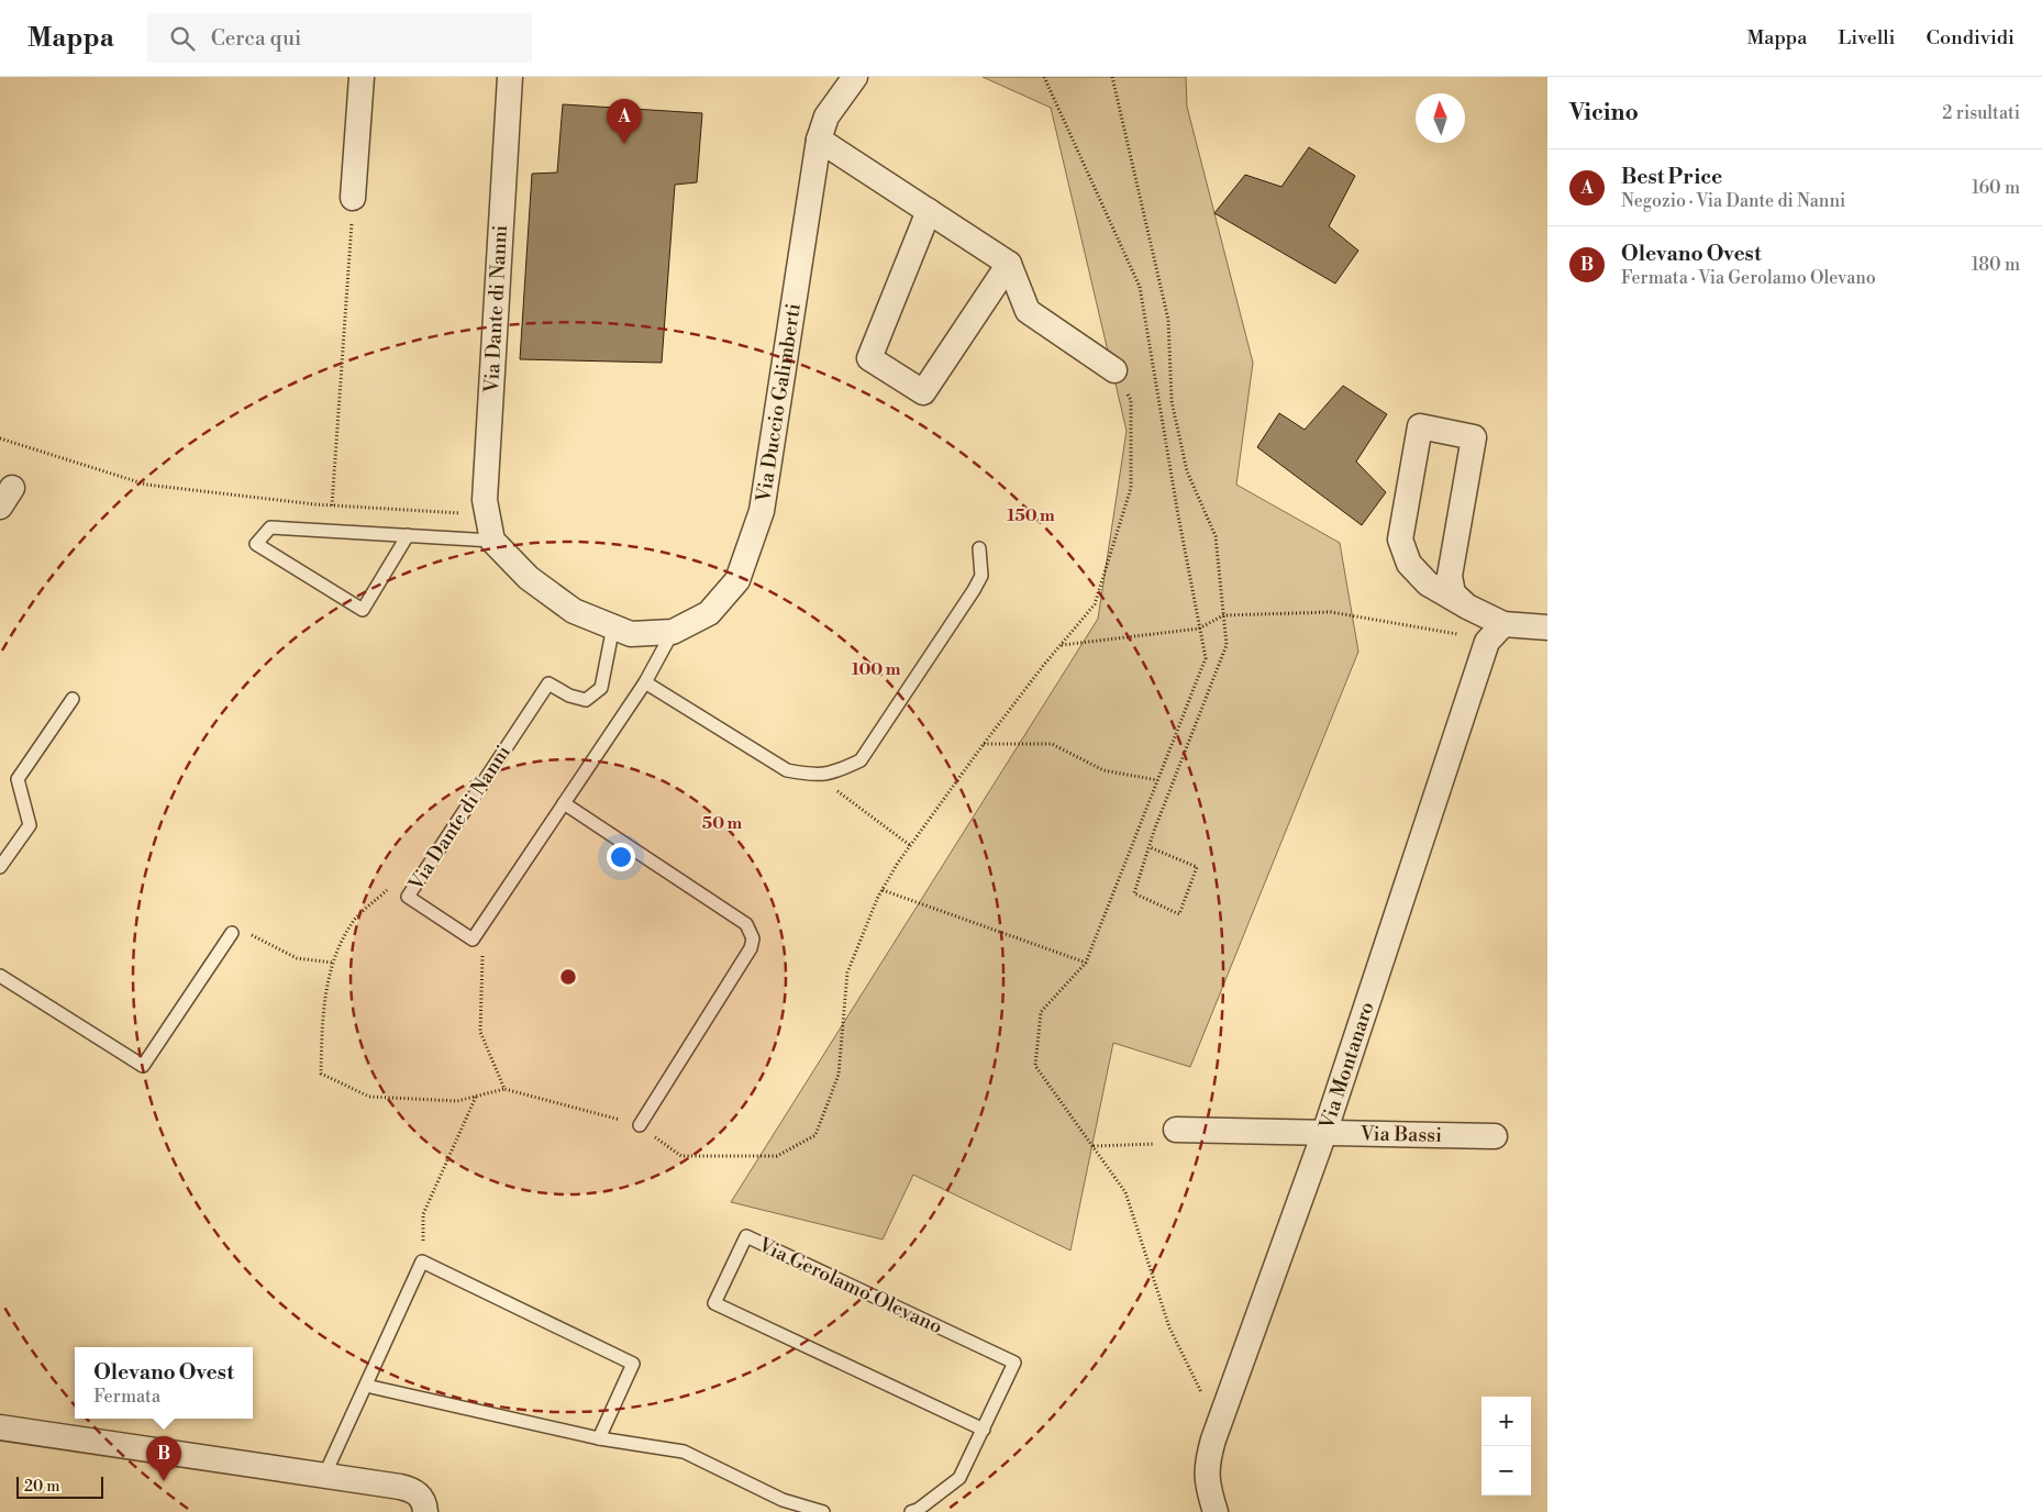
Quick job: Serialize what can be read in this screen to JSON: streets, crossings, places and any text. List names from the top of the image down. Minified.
{"streets":{"street":["Via Dante di Nanni","Via Duccio Galimberti","Via Montanaro","Via Bassi"],"lane":["Via Gerolamo Olevano"]},"crossings":[["Via Dante di Nanni","Via Duccio Galimberti"],["Via Montanaro","Via Bassi"]],"scale_bar":"20 m","north":"top","page":{"header":"Mappa","search":"Cerca qui","nav":["Mappa","Livelli","Condividi"],"heading":["Vicino","2 risultati"],"pins":["A","B"],"list":[{"mark":"A","name":"Best Price","note":"Negozio · Via Dante di Nanni","value":"160 m"},{"mark":"B","name":"Olevano Ovest","note":"Fermata · Via Gerolamo Olevano","value":"180 m"}],"popup":["Olevano Ovest","Fermata"],"map_buttons":["+","−"],"scale":"20 m"},"rings":["150 m","100 m","50 m"]}
